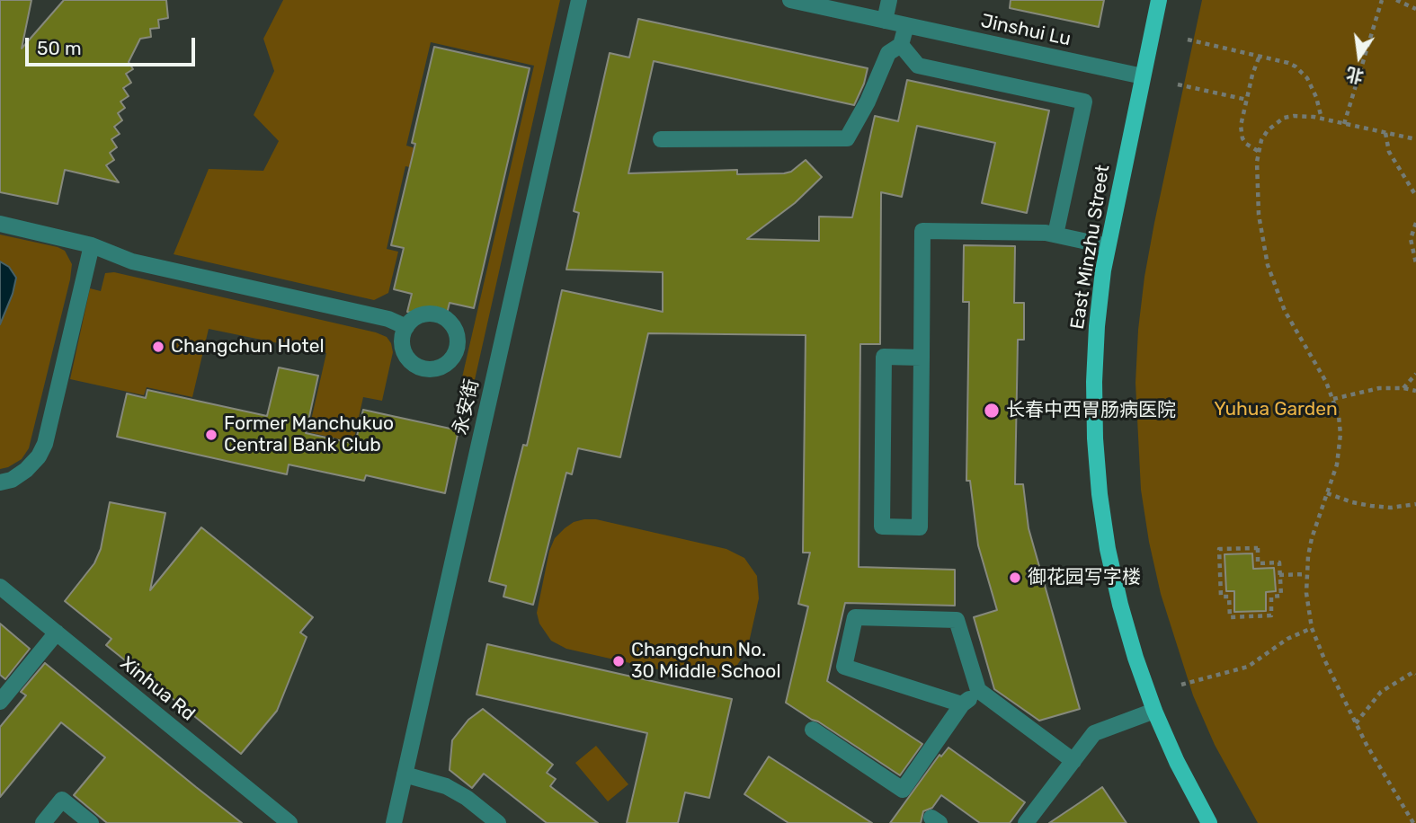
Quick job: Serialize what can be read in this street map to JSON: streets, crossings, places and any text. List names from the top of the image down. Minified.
{"streets":{"main road":["East Minzhu Street"],"street":["Jinshui Lu","永安街","Xinhua Rd"]},"crossings":[["Jinshui Lu","East Minzhu Street"]],"parks":["Yuhua Garden"],"places":["Changchun Hotel","长春中西胃肠病医院","Former Manchukuo Central Bank Club","御花园写字楼","Changchun No. 30 Middle School"],"scale_bar":"50 m","north":"bottom"}
